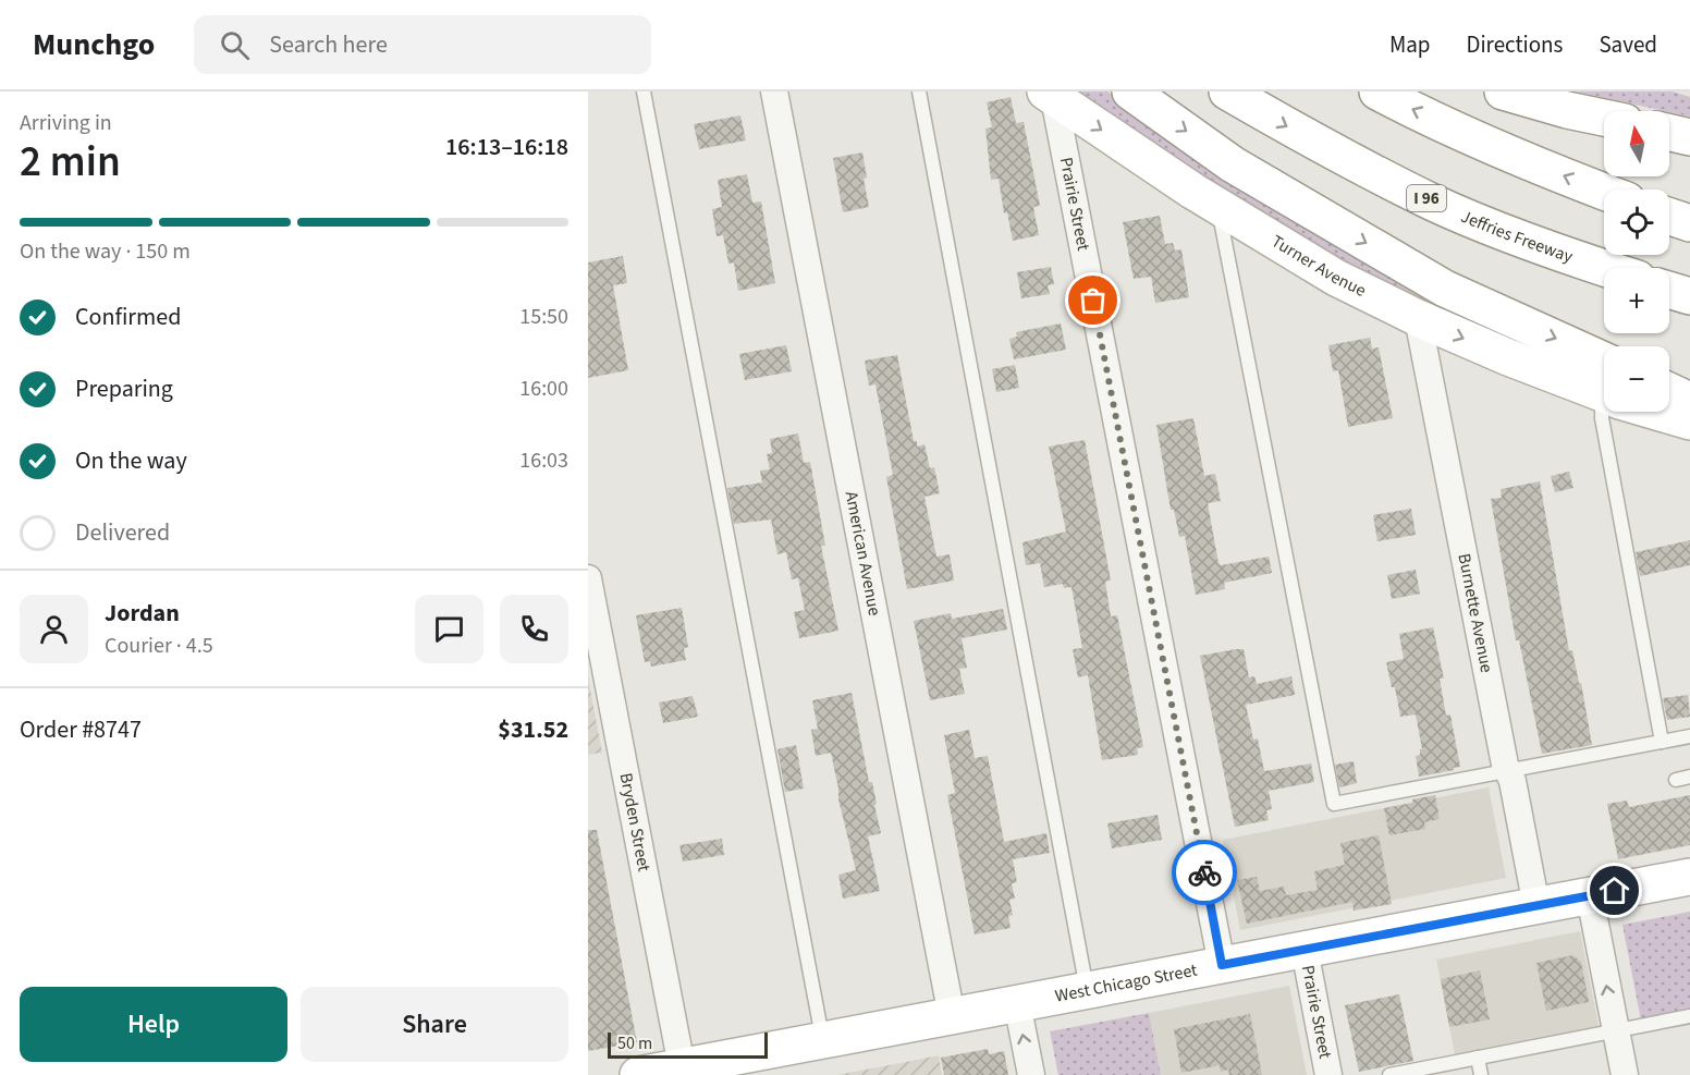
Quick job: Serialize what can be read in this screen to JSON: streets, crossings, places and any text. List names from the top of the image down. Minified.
{"streets":{"main road":["I 96","Jeffries Freeway","Turner Avenue","West Chicago Street"],"street":["Prairie Street","American Avenue","Burnette Avenue","Bryden Street"]},"crossings":[["Prairie Street","Turner Avenue"],["Prairie Street","West Chicago Street"],["Turner Avenue","Burnette Avenue"],["American Avenue","West Chicago Street"],["Burnette Avenue","West Chicago Street"],["Bryden Street","West Chicago Street"]],"scale_bar":"50 m","north":"top","page":{"header":"Munchgo","search":"Search here","nav":["Map","Directions","Saved"],"heading":["2 min","Arriving in","16:13–16:18"],"panel":["Jordan","Courier · 4.5","Order #8747","$31.52"],"map_buttons":["+","−"],"bar":"On the way · 150 m","list":[["Confirmed","15:50"],["Preparing","16:00"],["On the way","16:03"],"Delivered"],"buttons":["Help","Share"],"scale":"50 m"}}
